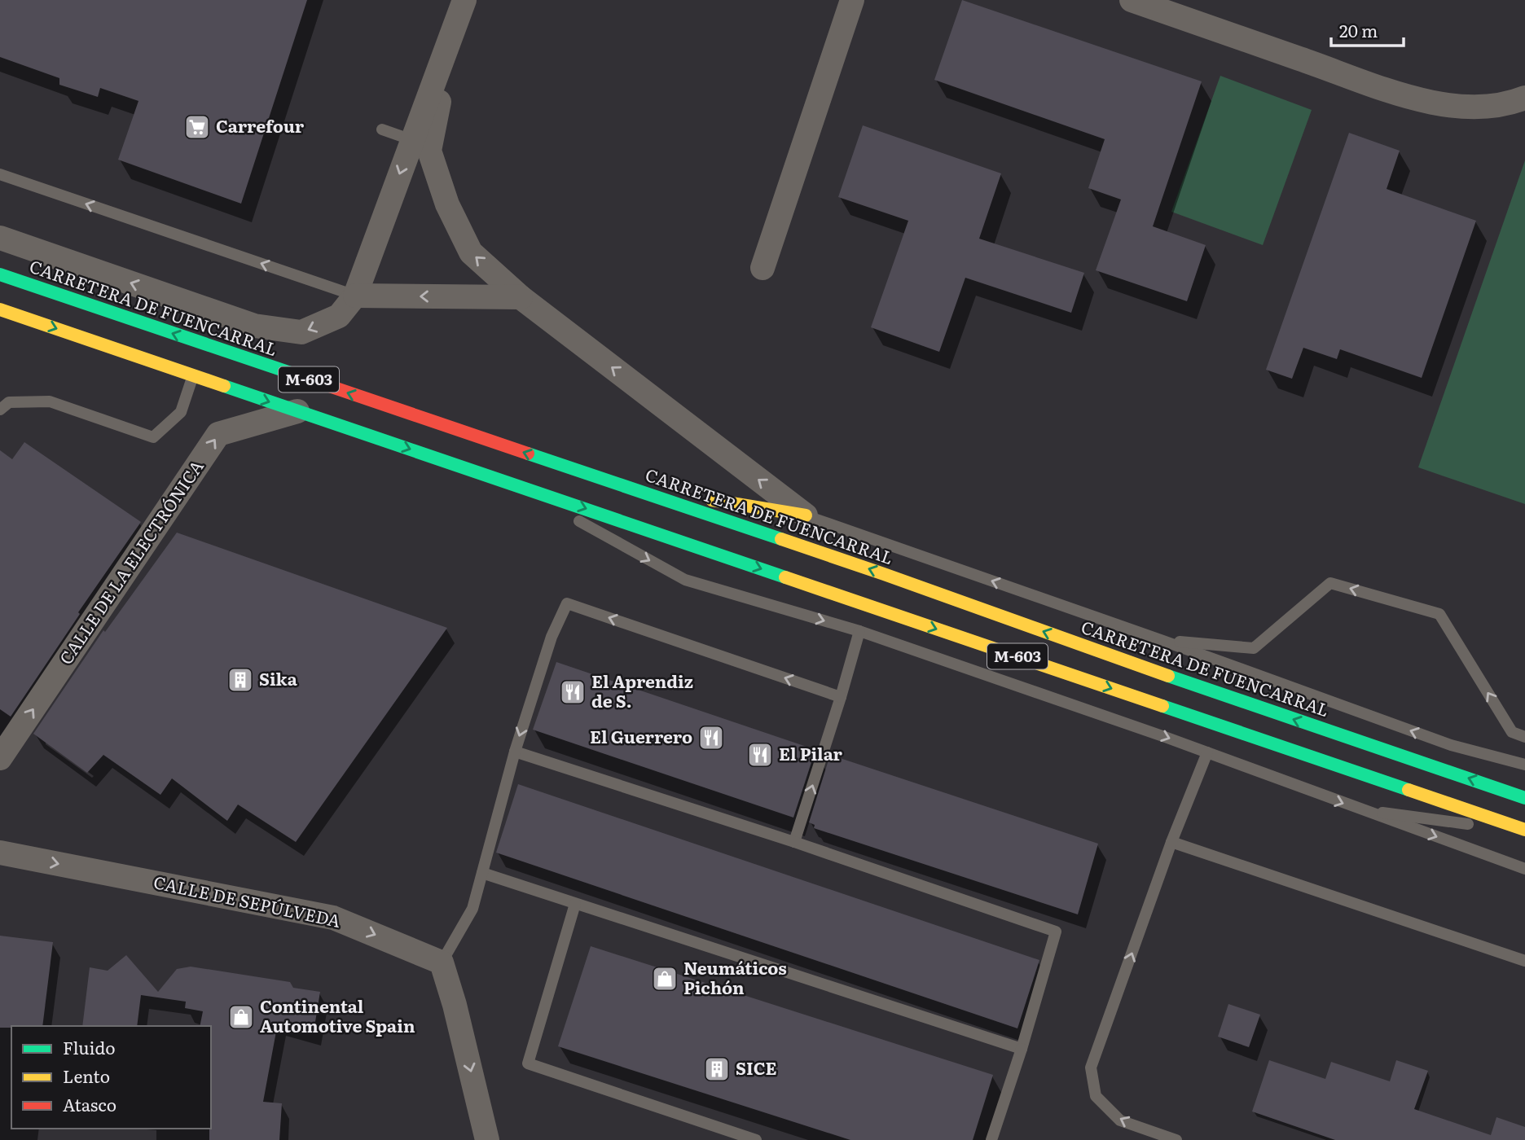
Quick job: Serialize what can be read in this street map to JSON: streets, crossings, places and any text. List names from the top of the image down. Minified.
{"streets":{"highway":["CARRETERA DE FUENCARRAL","M-603"],"street":["CALLE DE LA ELECTRÓNICA","CALLE DE SEPÚLVEDA"]},"crossings":[["M-603","CALLE DE LA ELECTRÓNICA"]],"one_way":["CALLE DE LA ELECTRÓNICA","CALLE DE SEPÚLVEDA"],"places":{"supermarket":["Carrefour"],"building":["Sika","SICE"],"restaurant":["El Aprendiz de S.","El Guerrero","El Pilar"],"shop":["Neumáticos Pichón","Continental Automotive Spain"]},"legend":["Fluido","Lento","Atasco"],"scale_bar":"20 m"}
